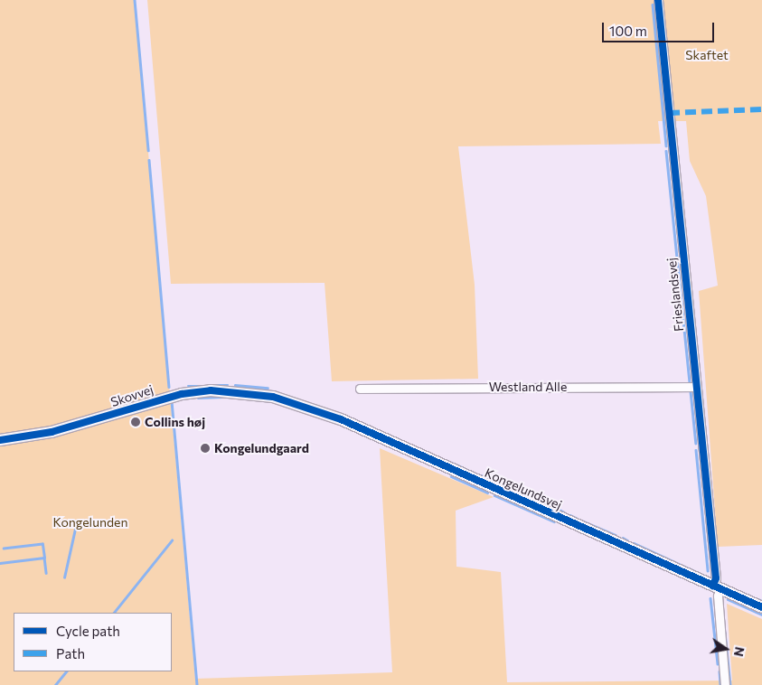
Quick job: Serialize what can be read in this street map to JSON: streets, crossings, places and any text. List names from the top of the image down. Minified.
{"streets":{"street":["Frieslandsvej","Westland Alle","Skovvej","Kongelundsvej"]},"crossings":[["Frieslandsvej","Westland Alle"],["Frieslandsvej","Kongelundsvej"],["Skovvej","Kongelundsvej"]],"parks":["Skaftet","Kongelunden"],"places":["Collins høj","Kongelundgaard"],"legend":["Cycle path","Path"],"scale_bar":"100 m","north":"right"}
